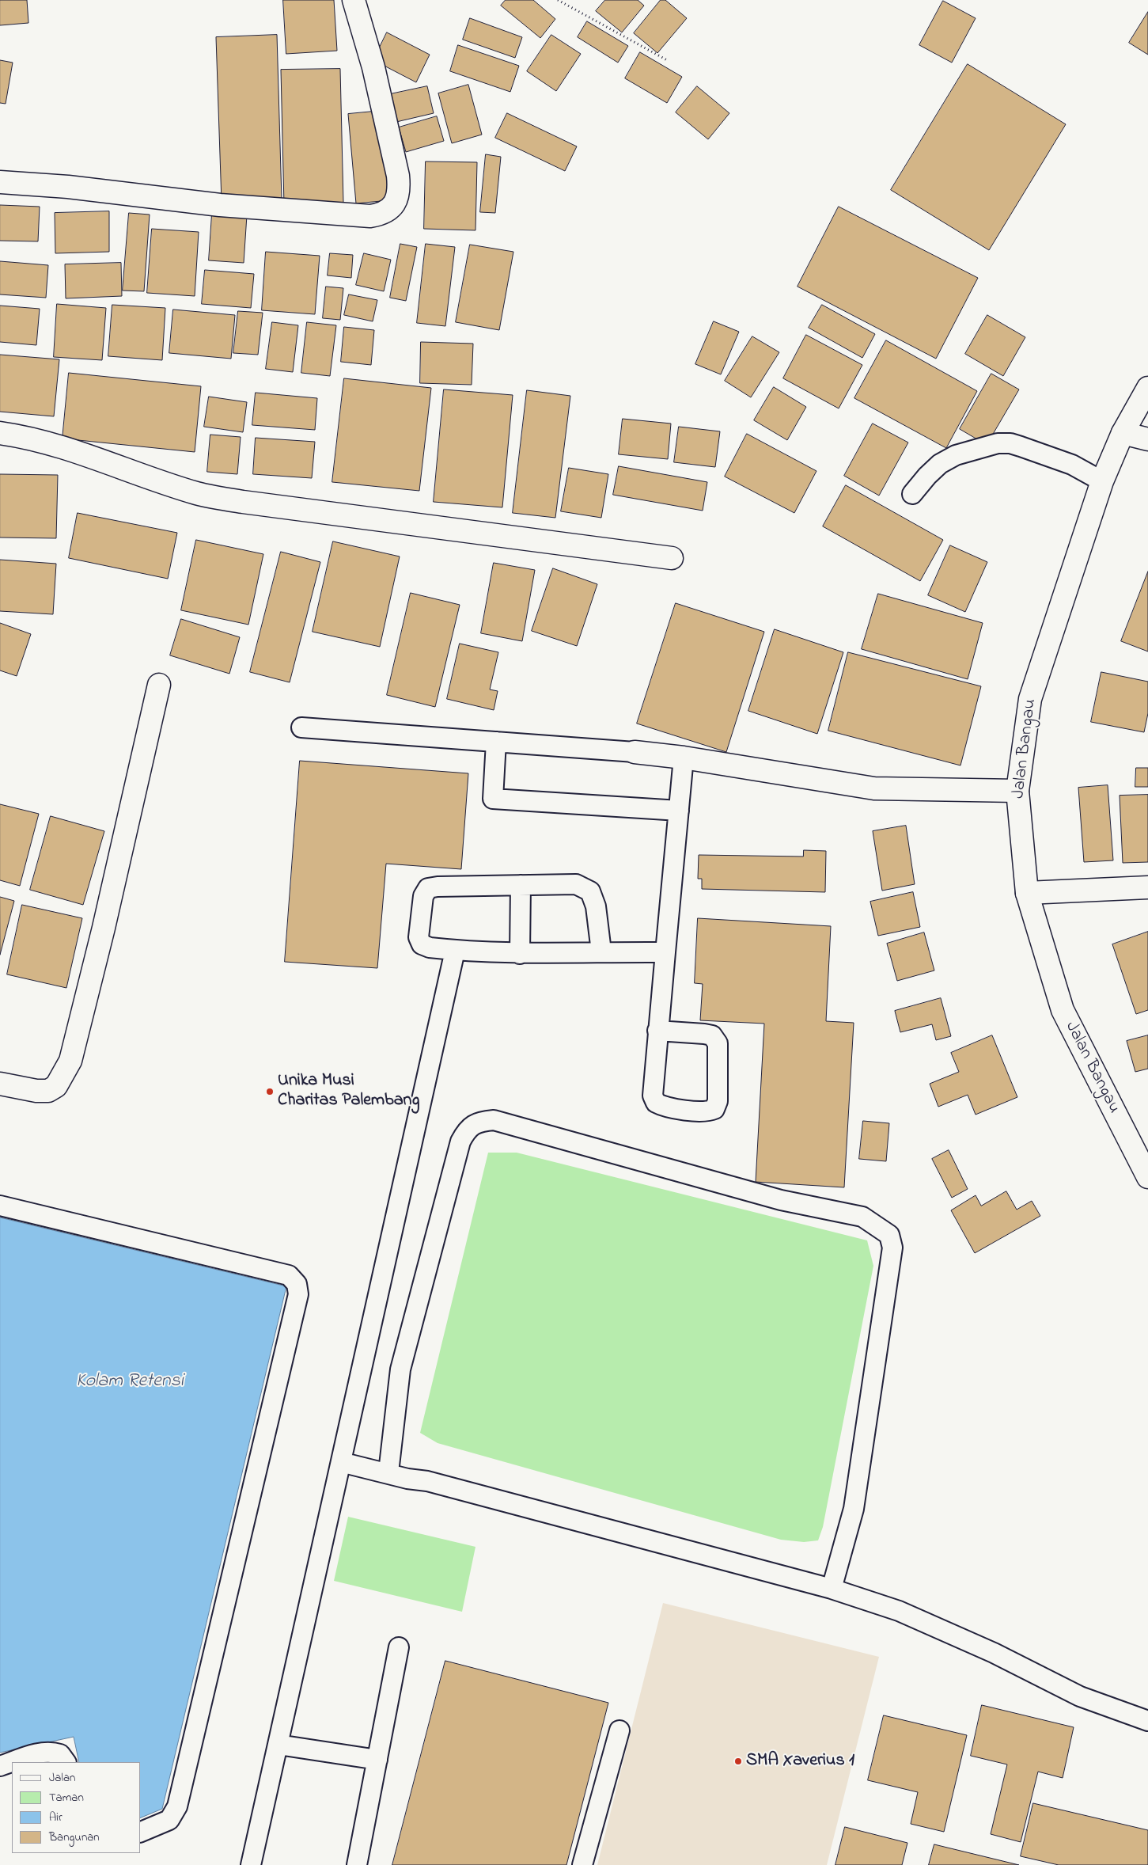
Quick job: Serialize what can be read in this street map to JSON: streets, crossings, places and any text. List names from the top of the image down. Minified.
{"streets":{"street":["Jalan Bangau"]},"water":["Kolam Retensi"],"places":["Unika Musi Charitas Palembang","SMA Xaverius 1"],"legend":["Jalan","Taman","Air","Bangunan"]}
